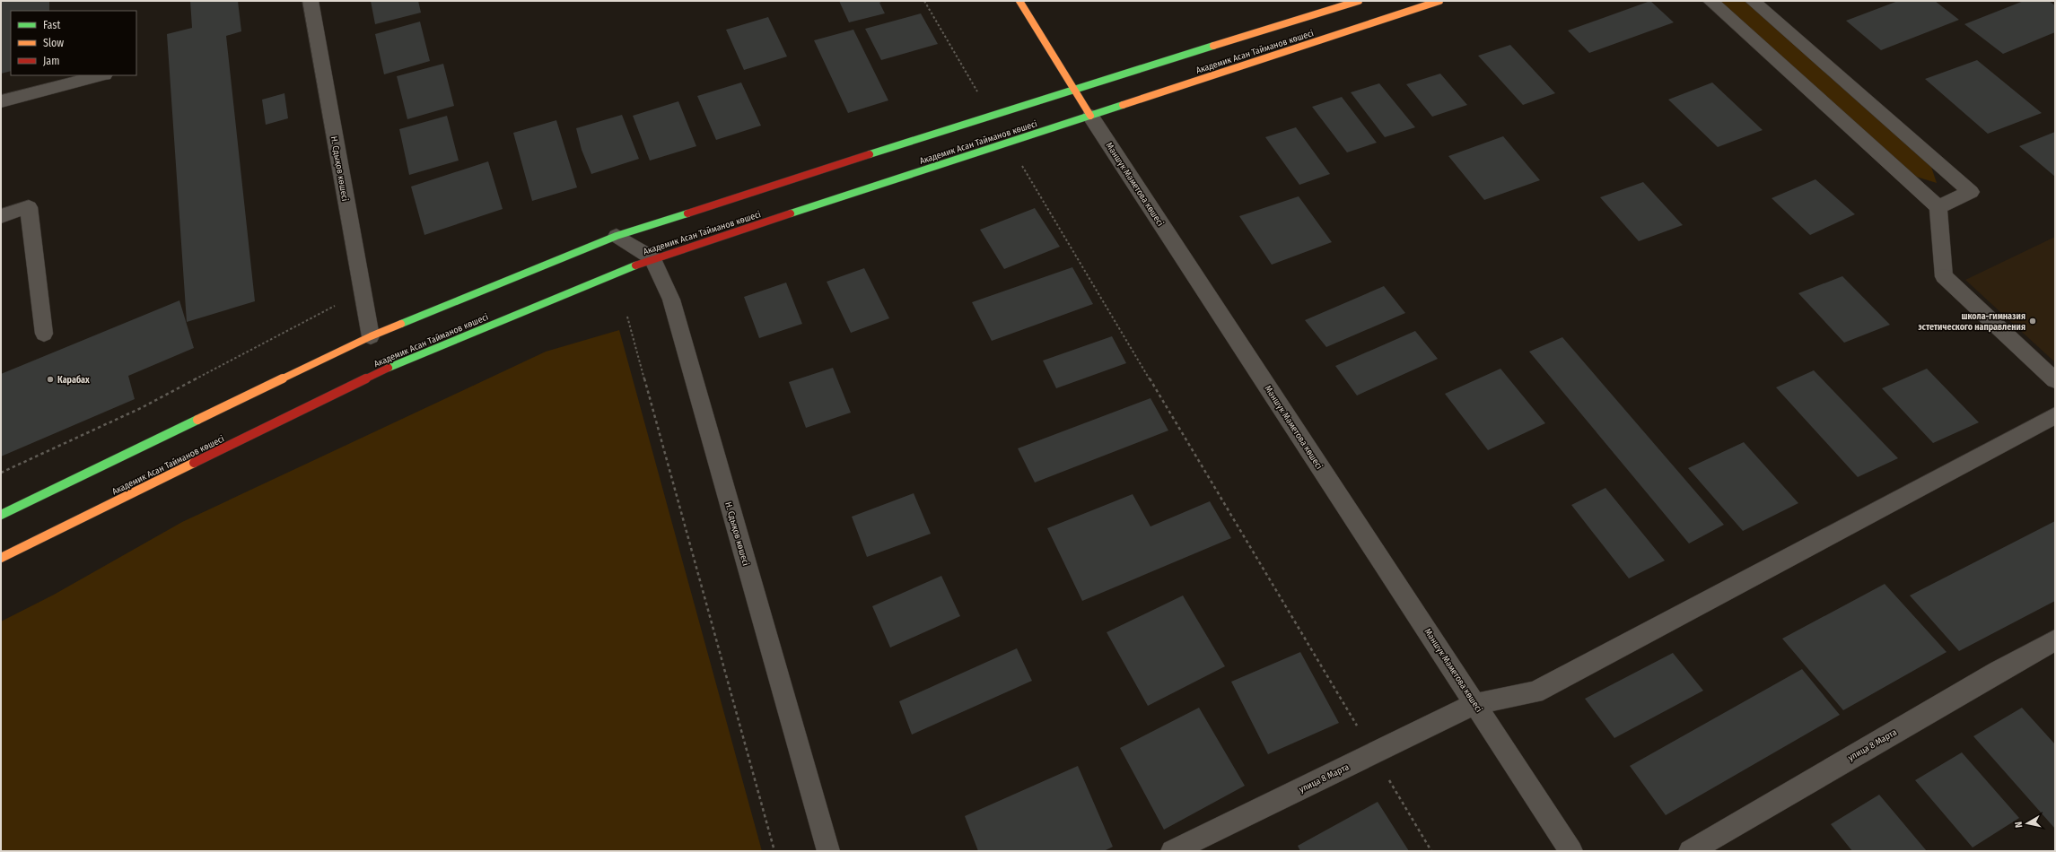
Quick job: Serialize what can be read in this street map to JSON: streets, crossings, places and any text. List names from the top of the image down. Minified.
{"streets":{"main road":["Академик Асан Тайманов көшесі","Мәншүк Мәметова көшесі"],"street":["Н. Сдықов көшесі","улица 8 Марта"]},"crossings":[["Академик Асан Тайманов көшесі","Н. Сдықов көшесі"],["Академик Асан Тайманов көшесі","Мәншүк Мәметова көшесі"],["Мәншүк Мәметова көшесі","улица 8 Марта"]],"places":["школа-гимназия эстетического направления","Карабах"],"legend":["Fast","Slow","Jam"],"north":"left"}
